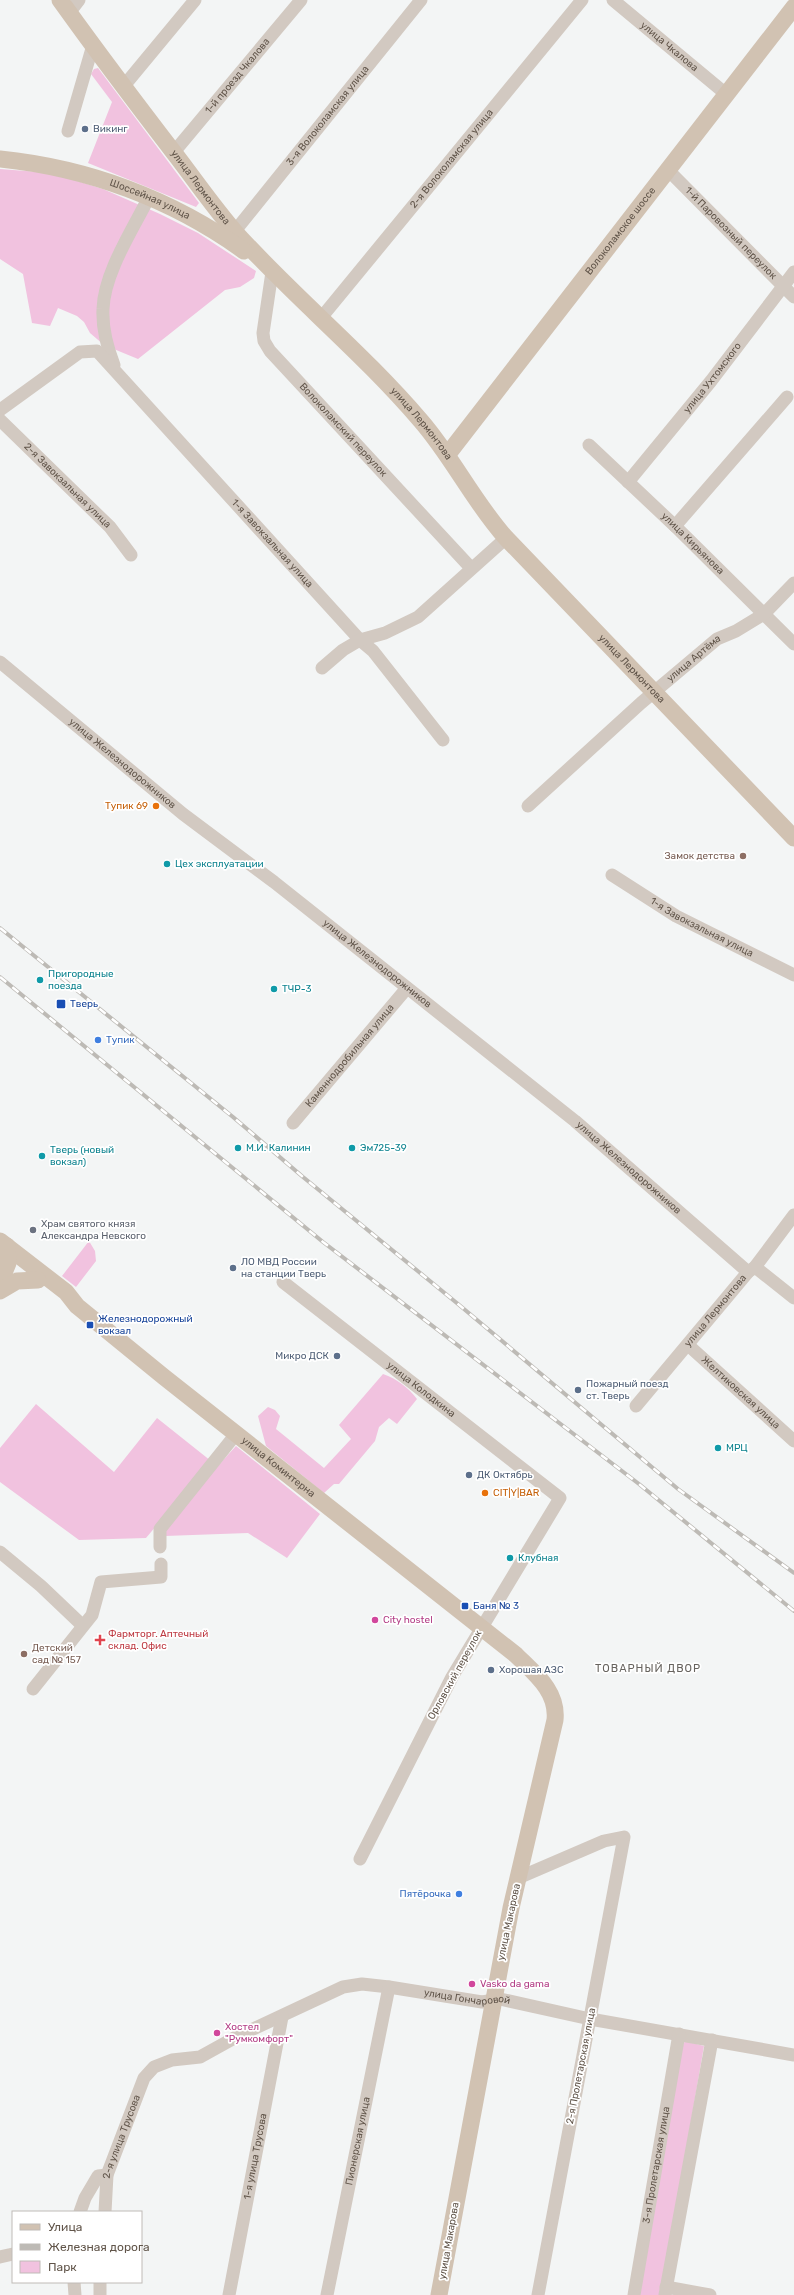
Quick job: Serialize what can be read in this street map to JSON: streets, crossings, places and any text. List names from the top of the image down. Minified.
{"streets":{"main road":["улица Лермонтова","Шоссейная улица","Волоколамское шоссе","улица Коминтерна","улица Макарова"],"street":["улица Чкалова","1-й проезд Чкалова","3-я Волоколамская улица","2-я Волоколамская улица","1-й Паровозный переулок","улица Ухтомского","Волоколамский переулок","2-я Завокзальная улица","1-я Завокзальная улица","улица Кирьянова","улица Артёма","улица Железнодорожников","Каменнодробильная улица","улица Колодкина","Желтиковская улица","Орловский переулок","улица Гончаровой","2-я Пролетарская улица","2-я улица Трусова","Пионерская улица","1-я улица Трусова","3-я Пролетарская улица"]},"crossings":[["улица Чкалова","Волоколамское шоссе"],["1-й проезд Чкалова","улица Лермонтова"],["3-я Волоколамская улица","улица Лермонтова"],["2-я Волоколамская улица","улица Лермонтова"],["улица Лермонтова","Шоссейная улица"],["улица Лермонтова","Волоколамское шоссе"],["улица Лермонтова","Волоколамский переулок"],["улица Лермонтова","улица Артёма"],["улица Лермонтова","улица Железнодорожников"],["улица Лермонтова","Желтиковская улица"],["Шоссейная улица","Волоколамский переулок"],["Волоколамское шоссе","1-й Паровозный переулок"],["1-й Паровозный переулок","улица Ухтомского"],["улица Ухтомского","улица Кирьянова"],["улица Кирьянова","улица Артёма"],["улица Железнодорожников","Каменнодробильная улица"],["улица Колодкина","Орловский переулок"],["улица Коминтерна","Орловский переулок"],["улица Коминтерна","улица Макарова"],["Орловский переулок","улица Макарова"],["улица Макарова","улица Гончаровой"],["улица Макарова","2-я Пролетарская улица"],["улица Гончаровой","2-я Пролетарская улица"],["улица Гончаровой","2-я улица Трусова"],["улица Гончаровой","Пионерская улица"],["улица Гончаровой","1-я улица Трусова"],["улица Гончаровой","3-я Пролетарская улица"]],"districts":["ТОВАРНЫЙ ДВОР"],"places":{"other":["Викинг","Тупик 69","Замок детства","Цех эксплуатации","Пригородные поезда","ТЧР-3","Тупик","М.И. Калинин","Эм725-39","Тверь (новый вокзал)","Храм святого князя Александра Невского","ЛО МВД России на станции Тверь","Микро ДСК","Пожарный поезд ст. Тверь","МРЦ","ДК Октябрь","CIT|Y|BAR","Клубная","City hostel","Детский сад № 157","Хорошая АЗС","Пятёрочка","Vasko da gama","Хостел \"Румкомфорт\""],"transit":["Тверь","Железнодорожный вокзал","Баня № 3"],"health":["Фармторг. Аптечный склад. Офис"]},"legend":["Улица","Железная дорога","Парк"]}
